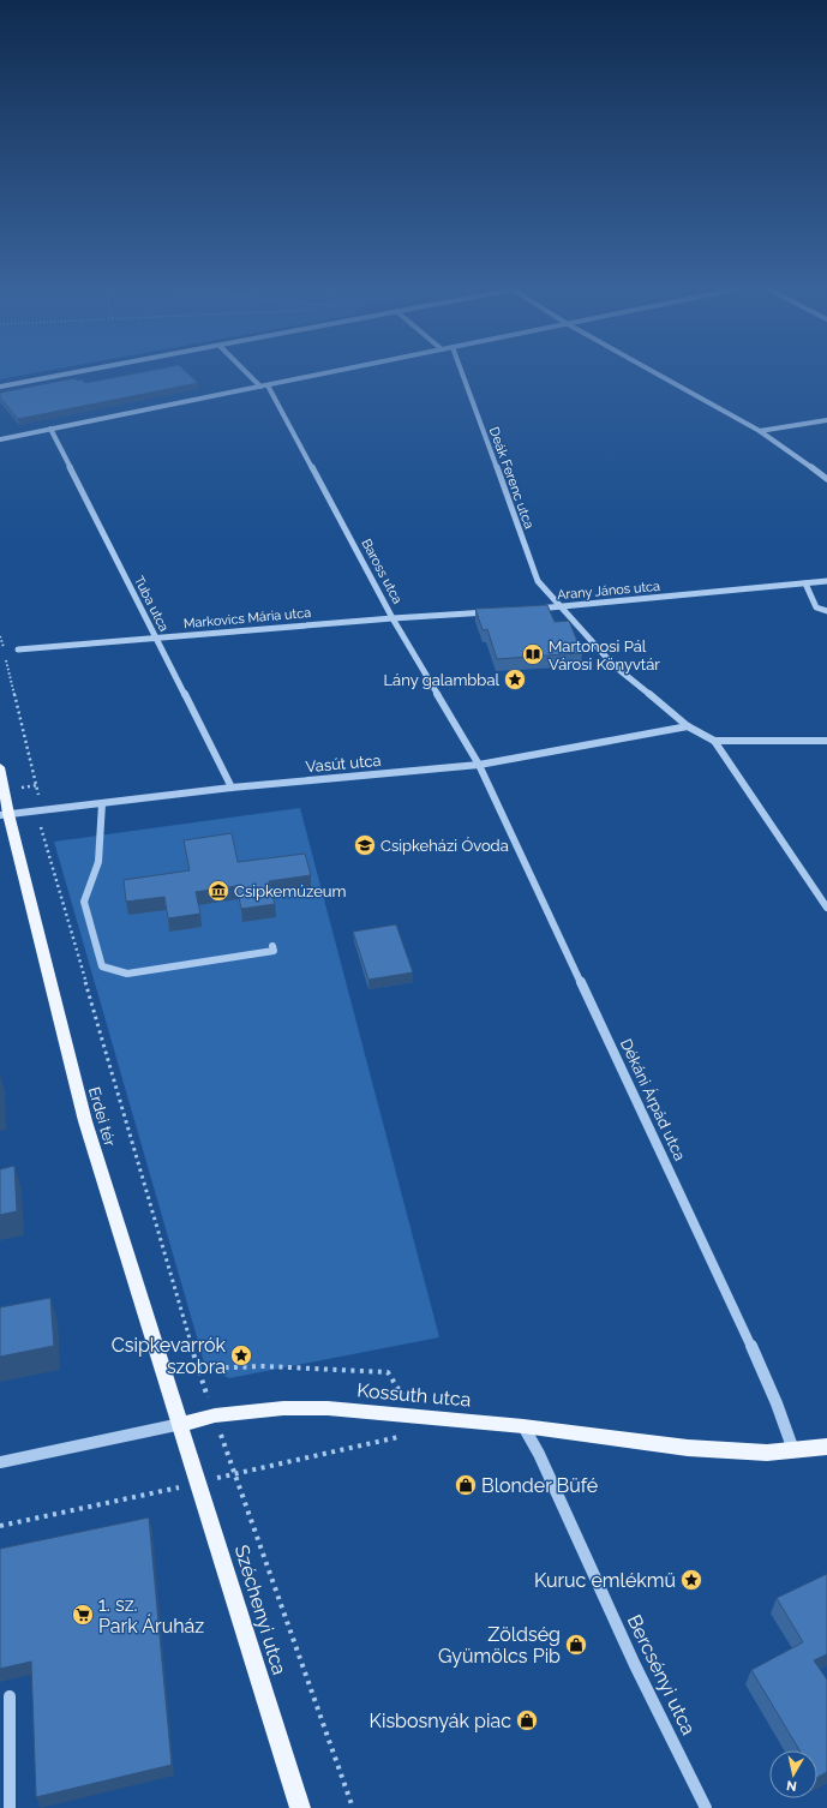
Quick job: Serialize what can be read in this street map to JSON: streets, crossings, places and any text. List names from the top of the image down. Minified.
{"streets":{"main road":["Erdei tér","Kossuth utca","Széchenyi utca"],"street":["Deák Ferenc utca","Baross utca","Arany János utca","Tuba utca","Markovics Mária utca","Vasút utca","Dékáni Árpád utca","Bercsényi utca"]},"crossings":[["Deák Ferenc utca","Arany János utca"],["Deák Ferenc utca","Vasút utca"],["Baross utca","Markovics Mária utca"],["Baross utca","Vasút utca"],["Baross utca","Dékáni Árpád utca"],["Tuba utca","Markovics Mária utca"],["Tuba utca","Vasút utca"],["Vasút utca","Dékáni Árpád utca"],["Vasút utca","Erdei tér"],["Dékáni Árpád utca","Kossuth utca"],["Erdei tér","Kossuth utca"],["Erdei tér","Széchenyi utca"],["Kossuth utca","Széchenyi utca"],["Kossuth utca","Bercsényi utca"]],"places":{"library":["Martonosi Pál Városi Könyvtár"],"place":["Lány galambbal","Csipkevarrók szobra","Kuruc emlékmű"],"school or university":["Csipkeházi Óvoda"],"museum":["Csipkemúzeum"],"shop":["Blonder Büfé","Zöldség Gyümölcs Pib","Kisbosnyák piac"],"supermarket":["1. sz. Park Áruház"]},"north":"bottom"}
